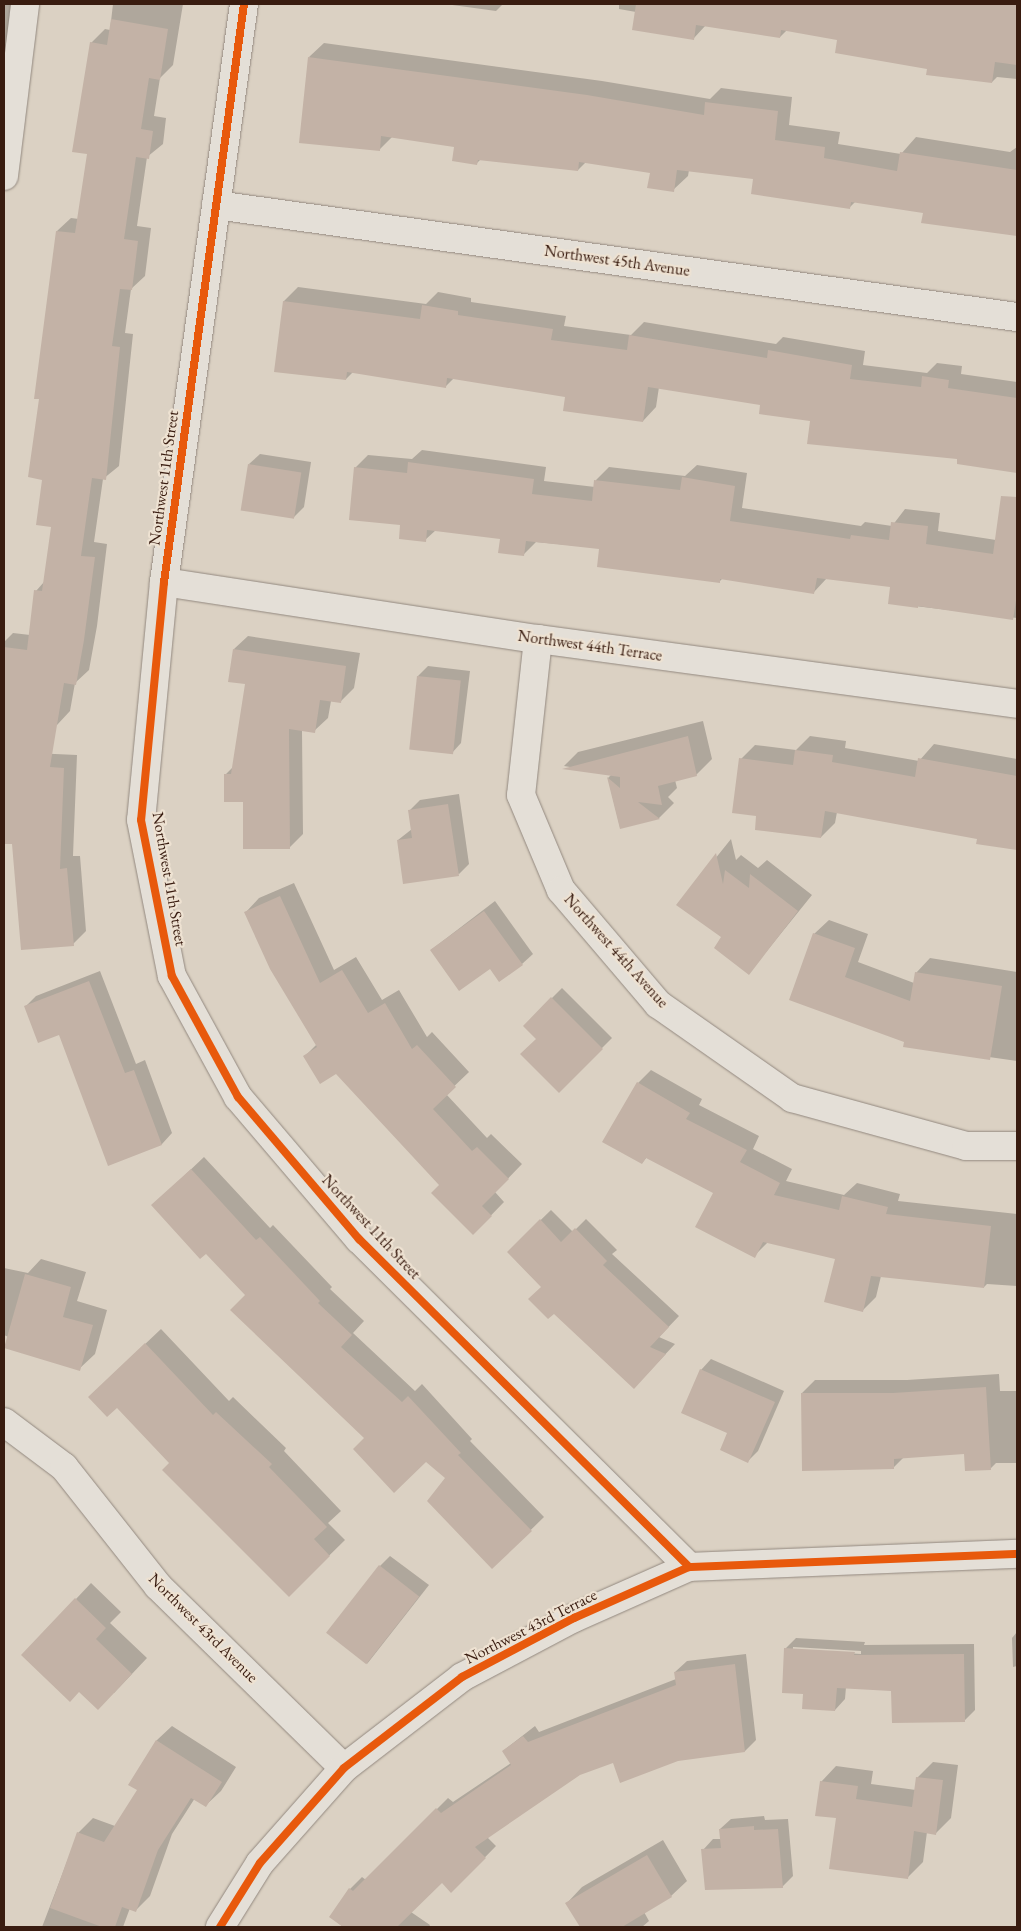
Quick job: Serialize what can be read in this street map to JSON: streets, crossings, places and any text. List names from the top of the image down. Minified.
{"streets":{"street":["Northwest 45th Avenue","Northwest 11th Street","Northwest 44th Terrace","Northwest 44th Avenue","Northwest 43rd Terrace","Northwest 43rd Avenue"]},"crossings":[["Northwest 45th Avenue","Northwest 11th Street"],["Northwest 11th Street","Northwest 44th Terrace"],["Northwest 11th Street","Northwest 43rd Terrace"],["Northwest 44th Terrace","Northwest 44th Avenue"],["Northwest 43rd Terrace","Northwest 43rd Avenue"]]}
